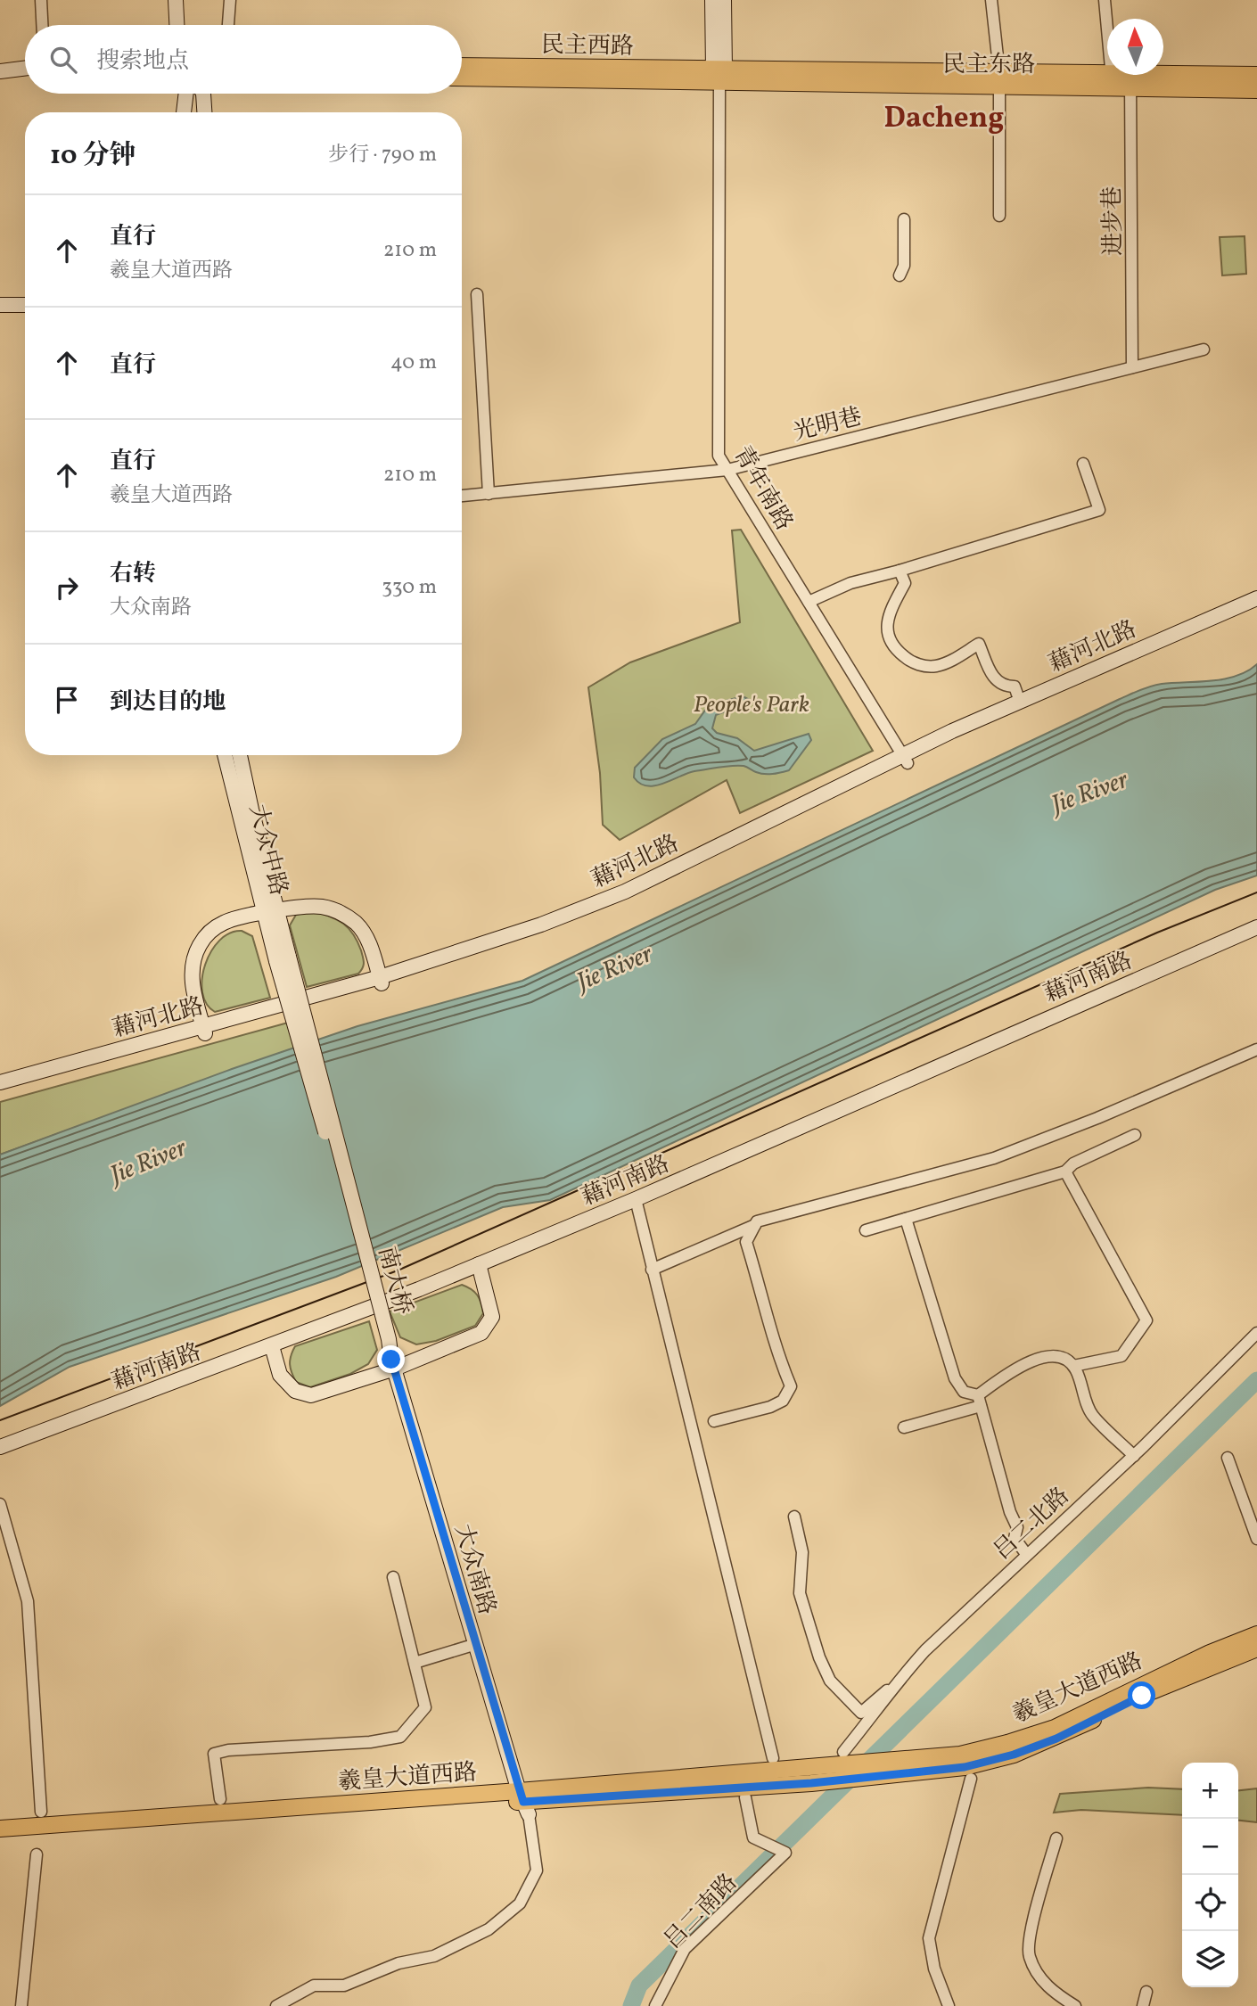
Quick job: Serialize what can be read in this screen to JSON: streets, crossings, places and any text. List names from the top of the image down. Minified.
{"streets":{"main road":["民主西路","民主东路","藉河北路","大众中路","藉河南路","南大桥","大众南路","羲皇大道西路"],"street":["进步巷","光明巷","青年南路","吕二北路","吕二南路"]},"crossings":[["民主西路","民主东路"],["民主西路","青年南路"],["民主东路","进步巷"],["民主东路","青年南路"],["进步巷","光明巷"],["光明巷","青年南路"],["青年南路","藉河北路"],["大众中路","南大桥"],["南大桥","大众南路"],["大众南路","羲皇大道西路"]],"districts":["Dacheng"],"water":["Jie River"],"parks":["People's Park"],"north":"top","page":{"search":"搜索地点","heading":["10 分钟","步行 · 790 m"],"list":[["直行","羲皇大道西路","210 m"],["直行","40 m"],["直行","羲皇大道西路","210 m"],["右转","大众南路","330 m"],"到达目的地"],"map_buttons":["+","−"]}}
